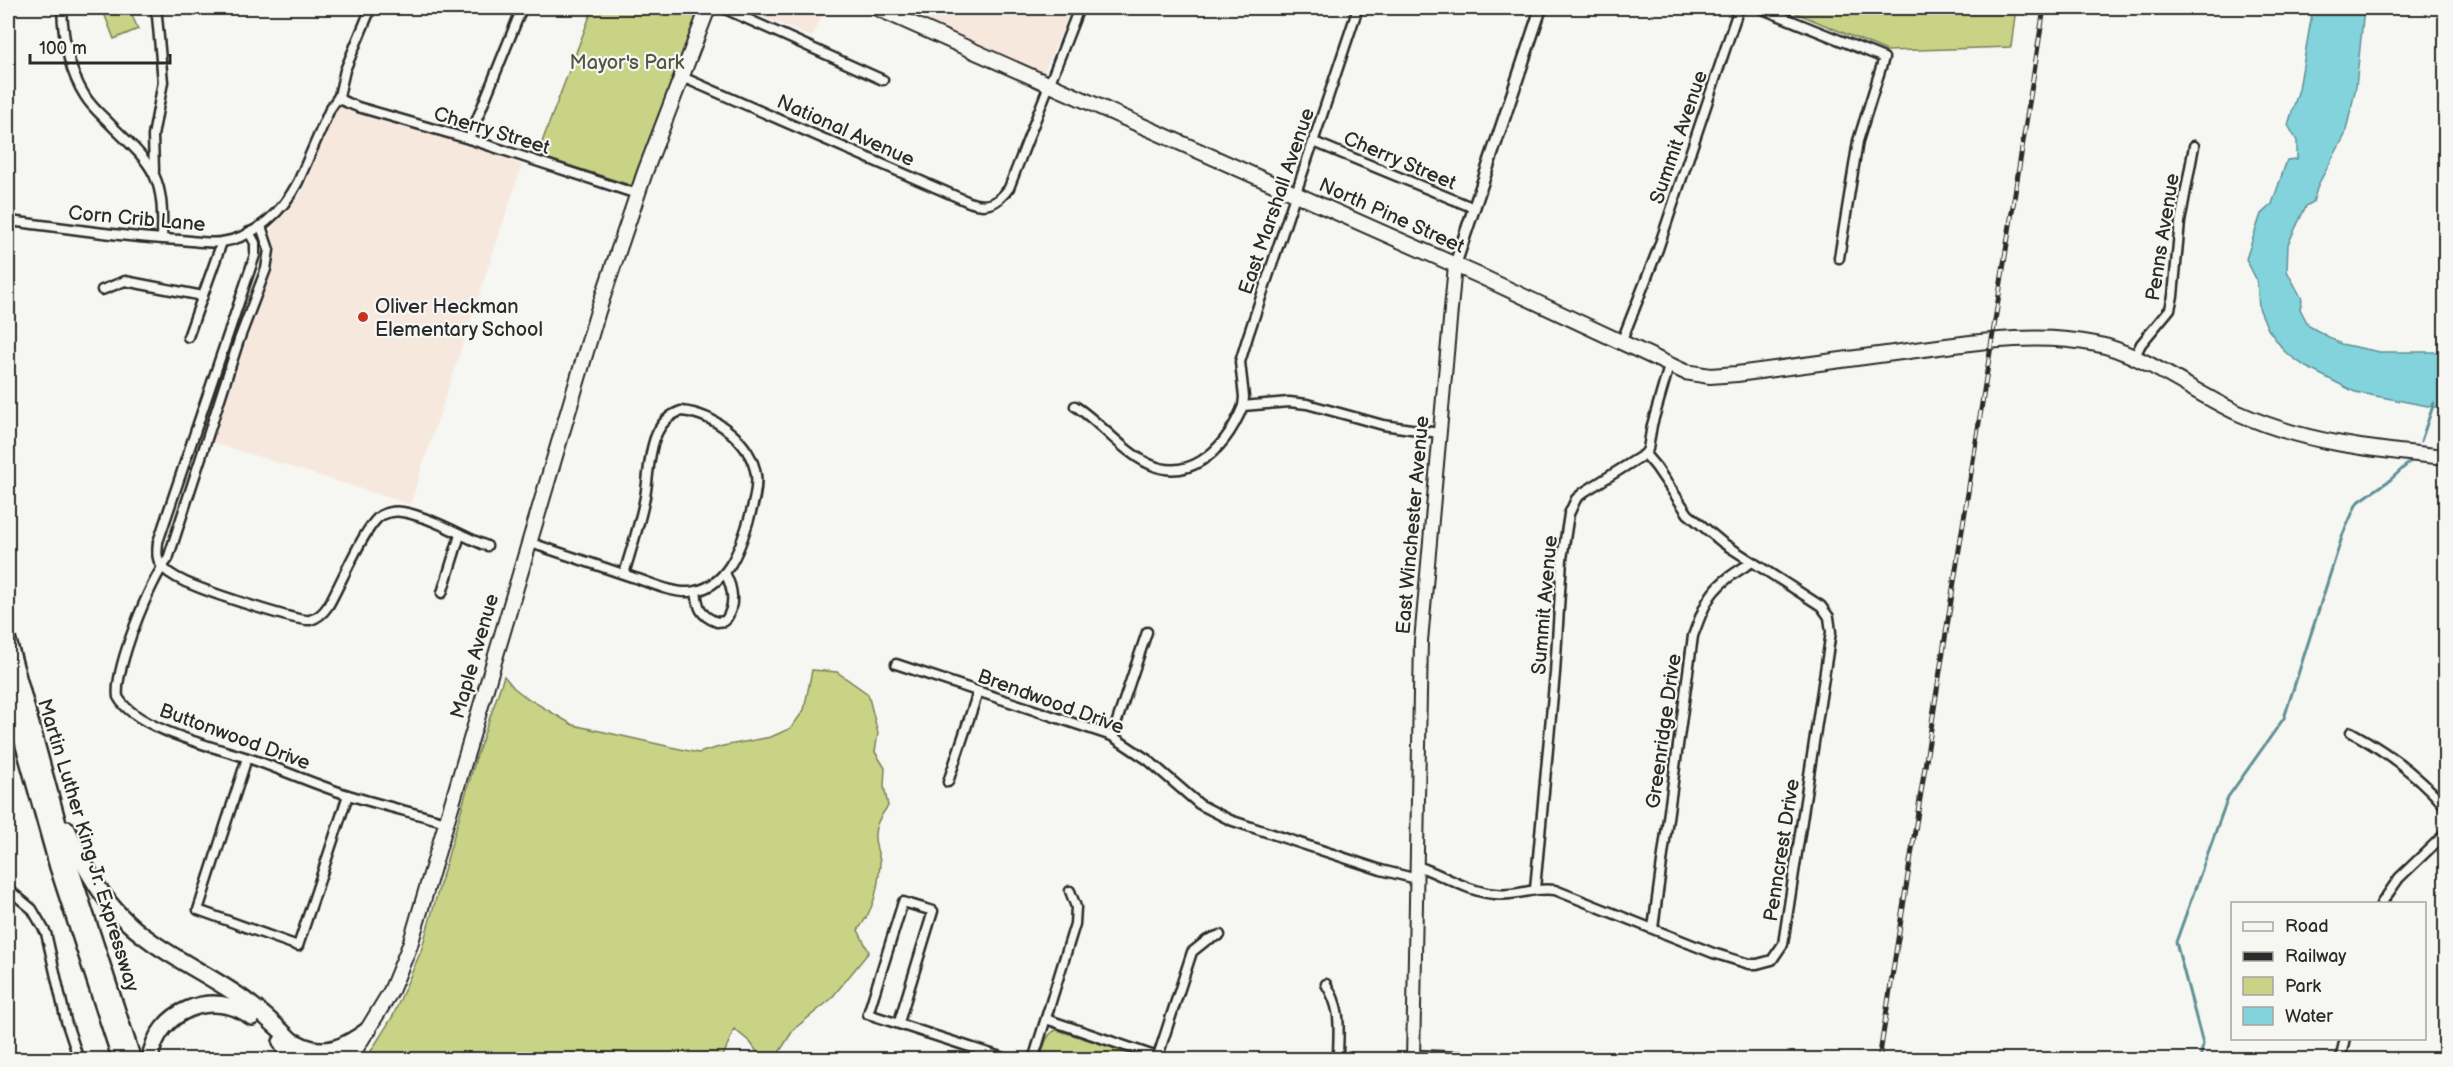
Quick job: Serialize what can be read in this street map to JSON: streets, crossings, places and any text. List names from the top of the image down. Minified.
{"streets":{"highway":["Martin Luther King Jr. Expressway"],"main road":["North Pine Street","East Winchester Avenue","Maple Avenue"],"street":["Cherry Street","National Avenue","Summit Avenue","East Marshall Avenue","Corn Crib Lane","Penns Avenue","Brendwood Drive","Greenridge Drive","Buttonwood Drive","Penncrest Drive"]},"crossings":[["Cherry Street","East Marshall Avenue"],["Cherry Street","Corn Crib Lane"],["Cherry Street","East Winchester Avenue"],["Cherry Street","Maple Avenue"],["National Avenue","North Pine Street"],["National Avenue","Maple Avenue"],["Summit Avenue","North Pine Street"],["Summit Avenue","Penncrest Drive"],["East Marshall Avenue","North Pine Street"],["North Pine Street","Penns Avenue"],["North Pine Street","East Winchester Avenue"],["Corn Crib Lane","Buttonwood Drive"],["East Winchester Avenue","Brendwood Drive"],["East Winchester Avenue","Penncrest Drive"],["Maple Avenue","Buttonwood Drive"],["Greenridge Drive","Penncrest Drive"]],"parks":["Mayor's Park"],"places":["Oliver Heckman Elementary School"],"legend":["Road","Railway","Park","Water"],"scale_bar":"100 m"}
